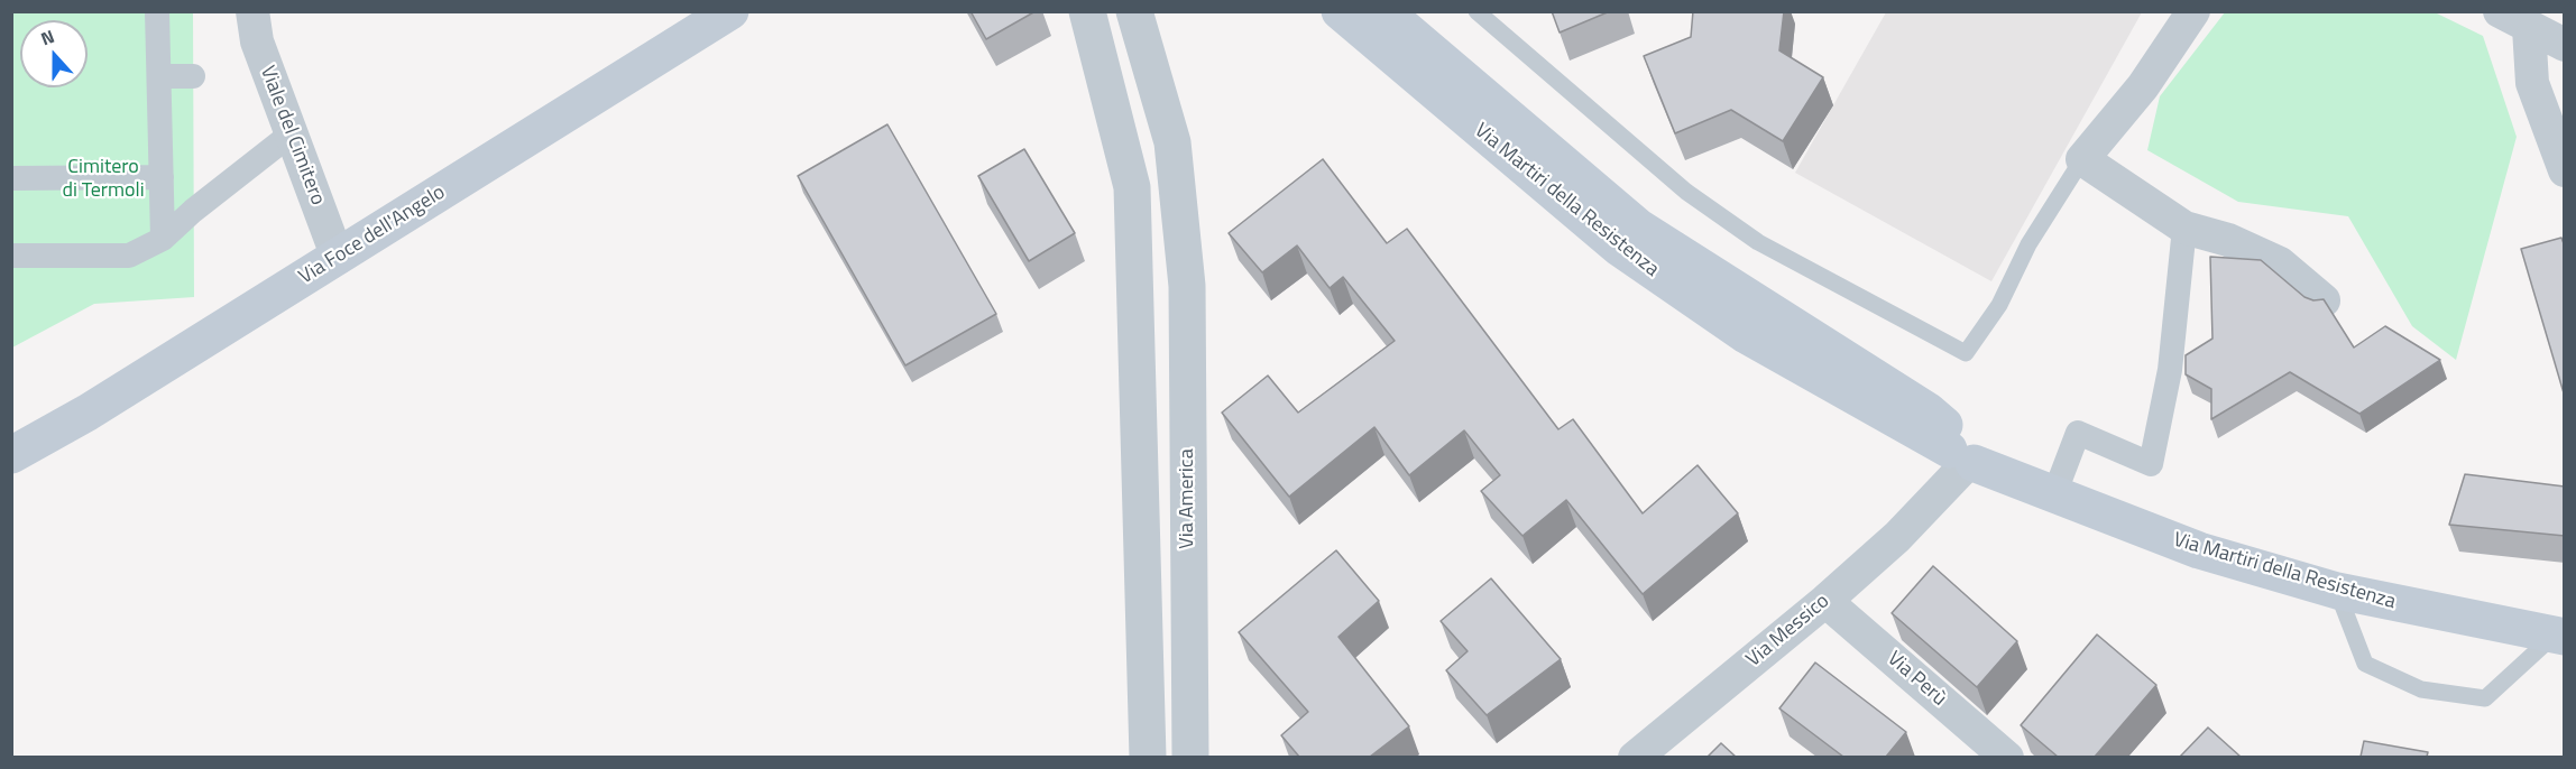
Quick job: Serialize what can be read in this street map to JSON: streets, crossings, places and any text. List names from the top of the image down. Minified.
{"streets":{"main road":["Via Martiri della Resistenza","Via Foce dell'Angelo"],"street":["Viale del Cimitero","Via America","Via Messico","Via Perù"]},"crossings":[["Viale del Cimitero","Via Foce dell'Angelo"],["Via Martiri della Resistenza","Via Messico"],["Via Messico","Via Perù"]],"parks":["Cimitero di Termoli"],"north":"top"}
